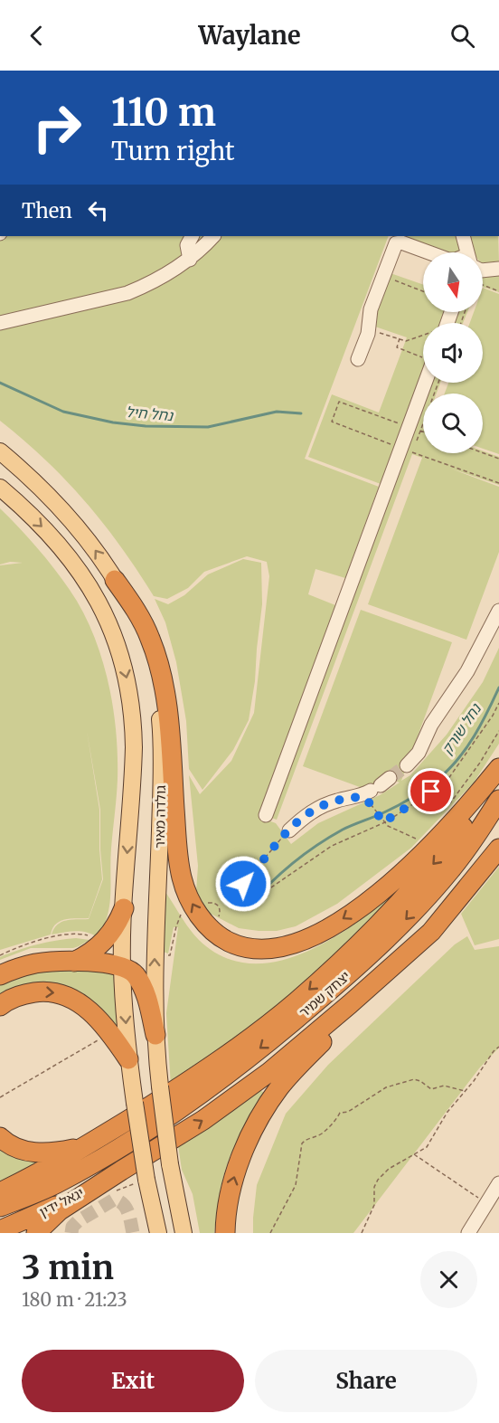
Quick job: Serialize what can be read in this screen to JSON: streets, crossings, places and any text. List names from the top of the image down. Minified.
{"streets":{"highway":["יצחק שמיר","יגאל ידין"],"main road":["גולדה מאיר"]},"crossings":[["יצחק שמיר","יגאל ידין"]],"water":["נחל חיל","נחל שורק"],"north":"bottom","page":{"header":"Waylane","turn":["110 m","Turn right"],"then":"Then","heading":["3 min","180 m · 21:23"],"buttons":["Exit","Share"]}}
